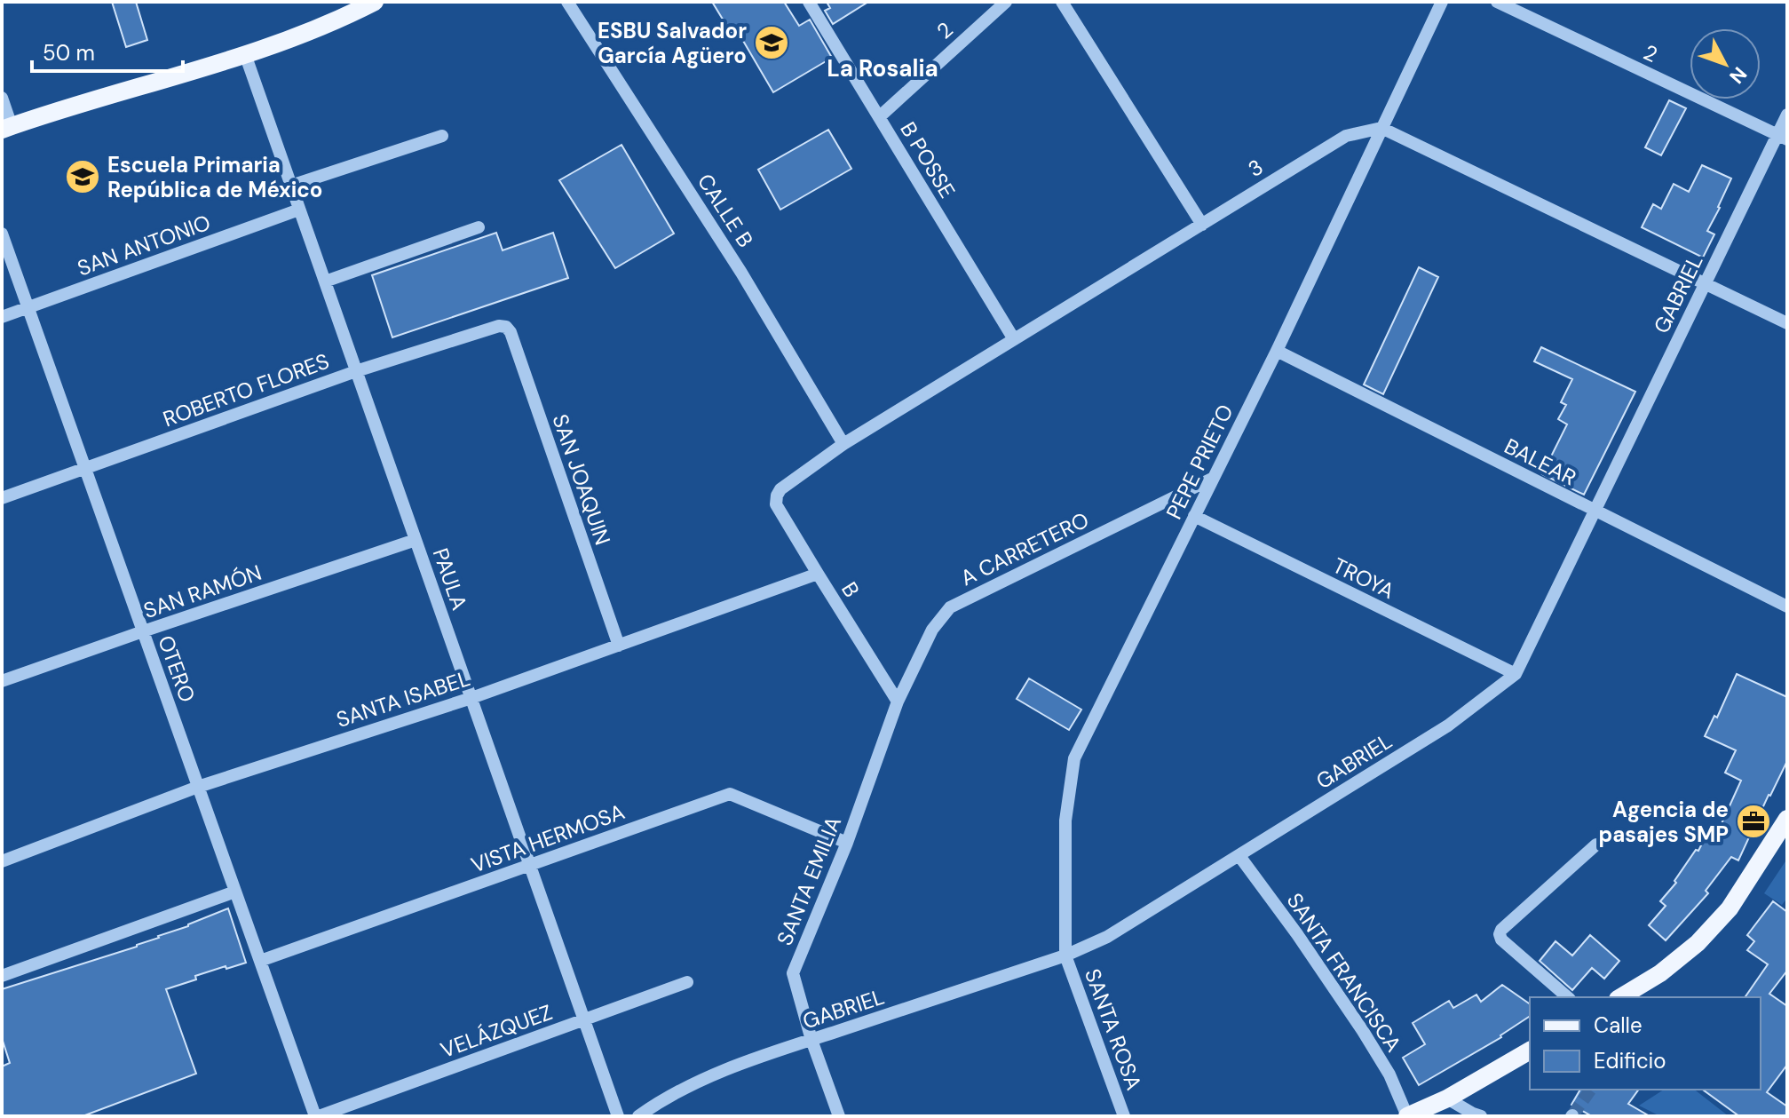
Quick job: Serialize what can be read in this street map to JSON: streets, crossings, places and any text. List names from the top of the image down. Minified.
{"streets":{"street":["2","B POSSE","3","CALLE B","SAN ANTONIO","GABRIEL","ROBERTO FLORES","PEPE PRIETO","BALEAR","SAN JOAQUIN","A CARRETERO","TROYA","PAULA","B","SAN RAMÓN","OTERO","SANTA ISABEL","VISTA HERMOSA","SANTA EMILIA","SANTA FRANCISCA","SANTA ROSA","VELÁZQUEZ"]},"crossings":[["2","B POSSE"],["2","GABRIEL"],["B POSSE","3"],["3","CALLE B"],["3","PEPE PRIETO"],["3","B"],["SAN ANTONIO","PAULA"],["SAN ANTONIO","OTERO"],["GABRIEL","PEPE PRIETO"],["GABRIEL","BALEAR"],["GABRIEL","TROYA"],["GABRIEL","SANTA EMILIA"],["GABRIEL","SANTA FRANCISCA"],["GABRIEL","SANTA ROSA"],["ROBERTO FLORES","SAN JOAQUIN"],["ROBERTO FLORES","PAULA"],["ROBERTO FLORES","OTERO"],["PEPE PRIETO","BALEAR"],["PEPE PRIETO","A CARRETERO"],["PEPE PRIETO","TROYA"],["PEPE PRIETO","SANTA ROSA"],["SAN JOAQUIN","SANTA ISABEL"],["A CARRETERO","B"],["A CARRETERO","SANTA EMILIA"],["PAULA","SAN RAMÓN"],["PAULA","SANTA ISABEL"],["PAULA","VISTA HERMOSA"],["PAULA","VELÁZQUEZ"],["B","SANTA ISABEL"],["B","SANTA EMILIA"],["SAN RAMÓN","OTERO"],["OTERO","SANTA ISABEL"],["OTERO","VISTA HERMOSA"],["OTERO","VELÁZQUEZ"],["VISTA HERMOSA","SANTA EMILIA"]],"districts":["La Rosalia"],"places":{"school or university":["ESBU Salvador García Agüero","Escuela Primaria República de México"],"office":["Agencia de pasajes SMP"]},"legend":["Calle","Edificio"],"scale_bar":"50 m","north":"bottom right"}
